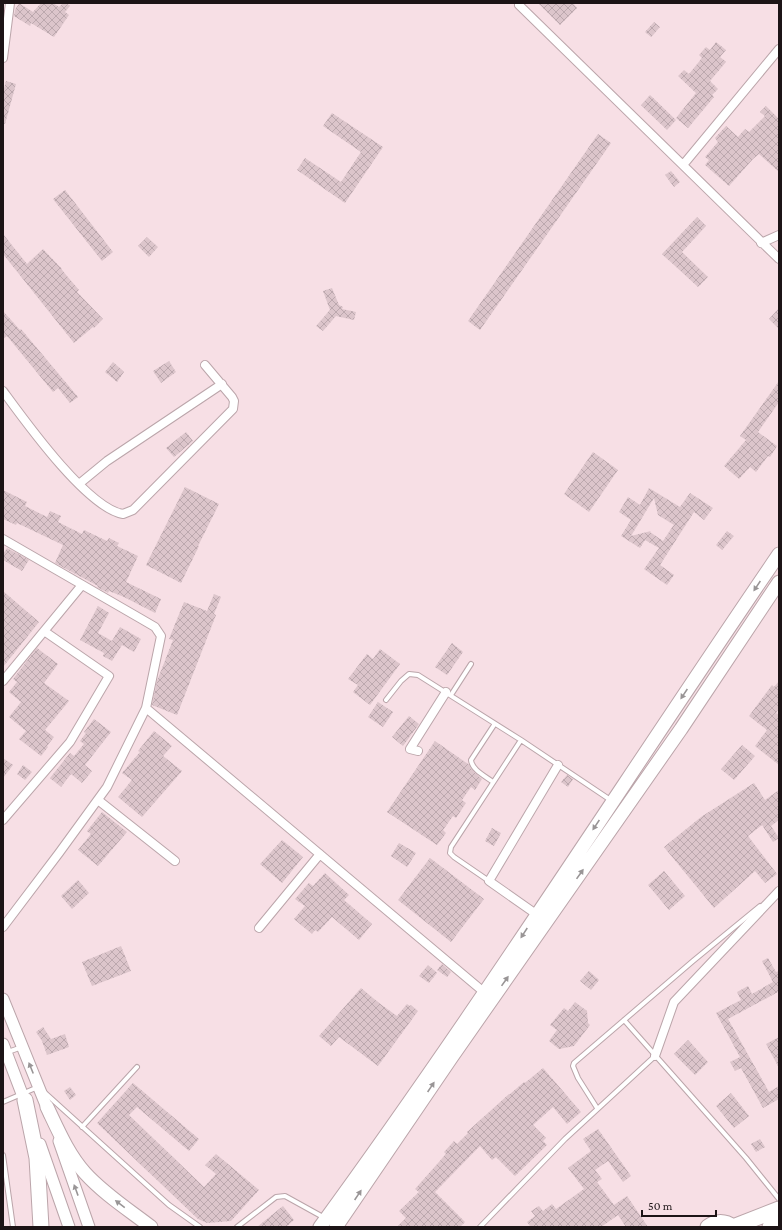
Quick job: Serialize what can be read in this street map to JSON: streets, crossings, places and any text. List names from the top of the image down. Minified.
{"scale_bar":"50 m"}
